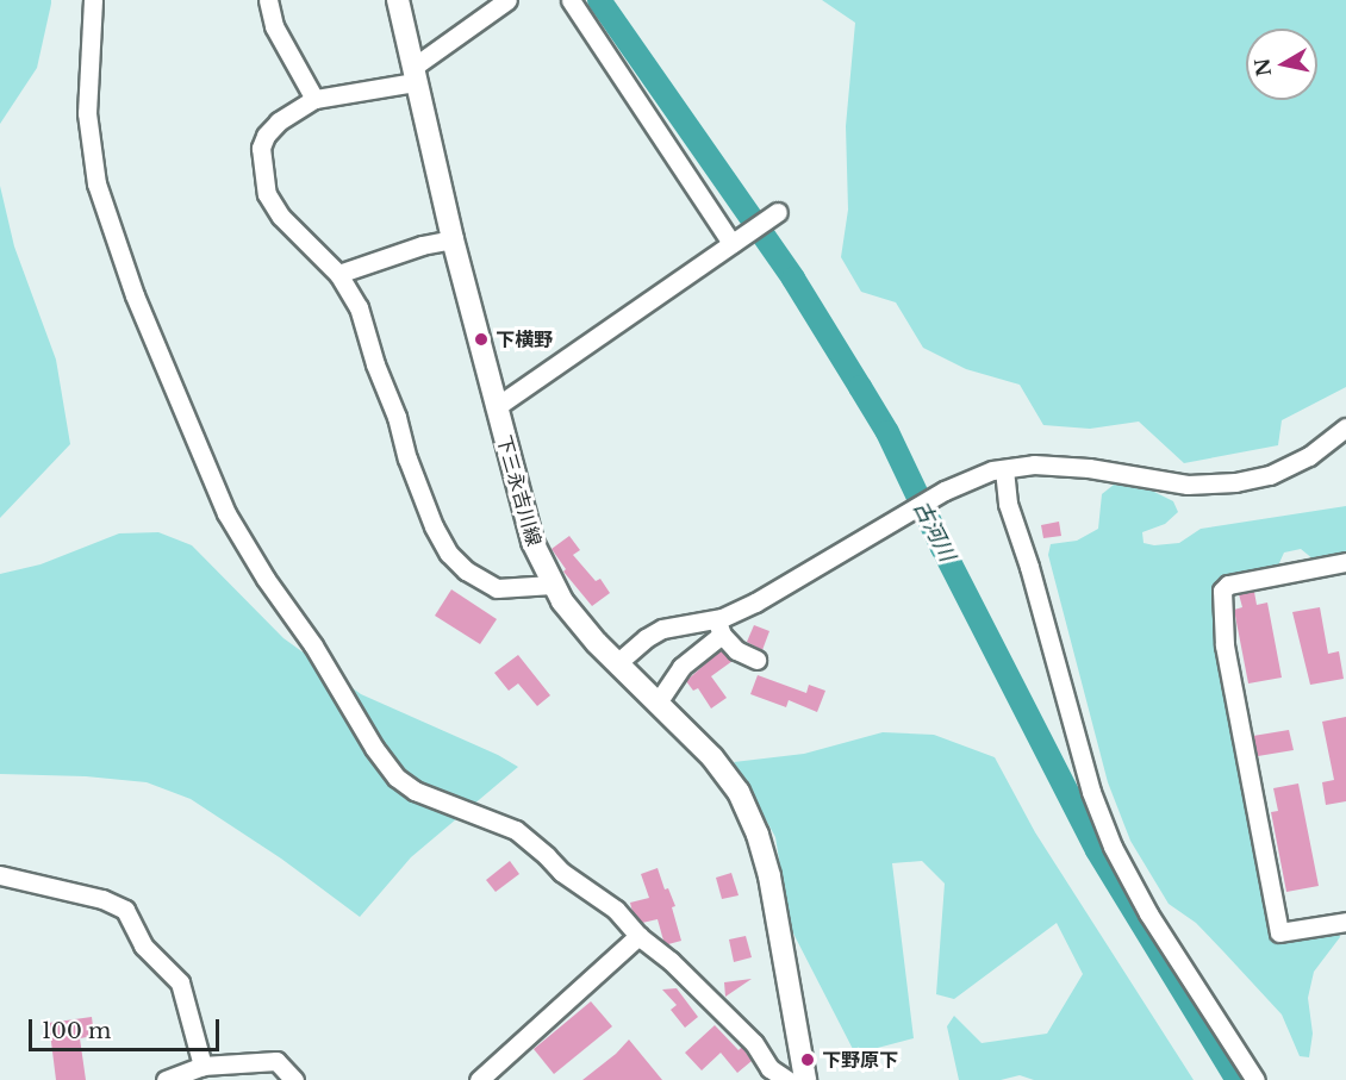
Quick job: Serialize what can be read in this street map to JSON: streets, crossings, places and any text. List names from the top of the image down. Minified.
{"streets":{"main road":["下三永吉川線"]},"water":["古河川"],"places":["下横野","下野原下"],"scale_bar":"100 m","north":"left"}
